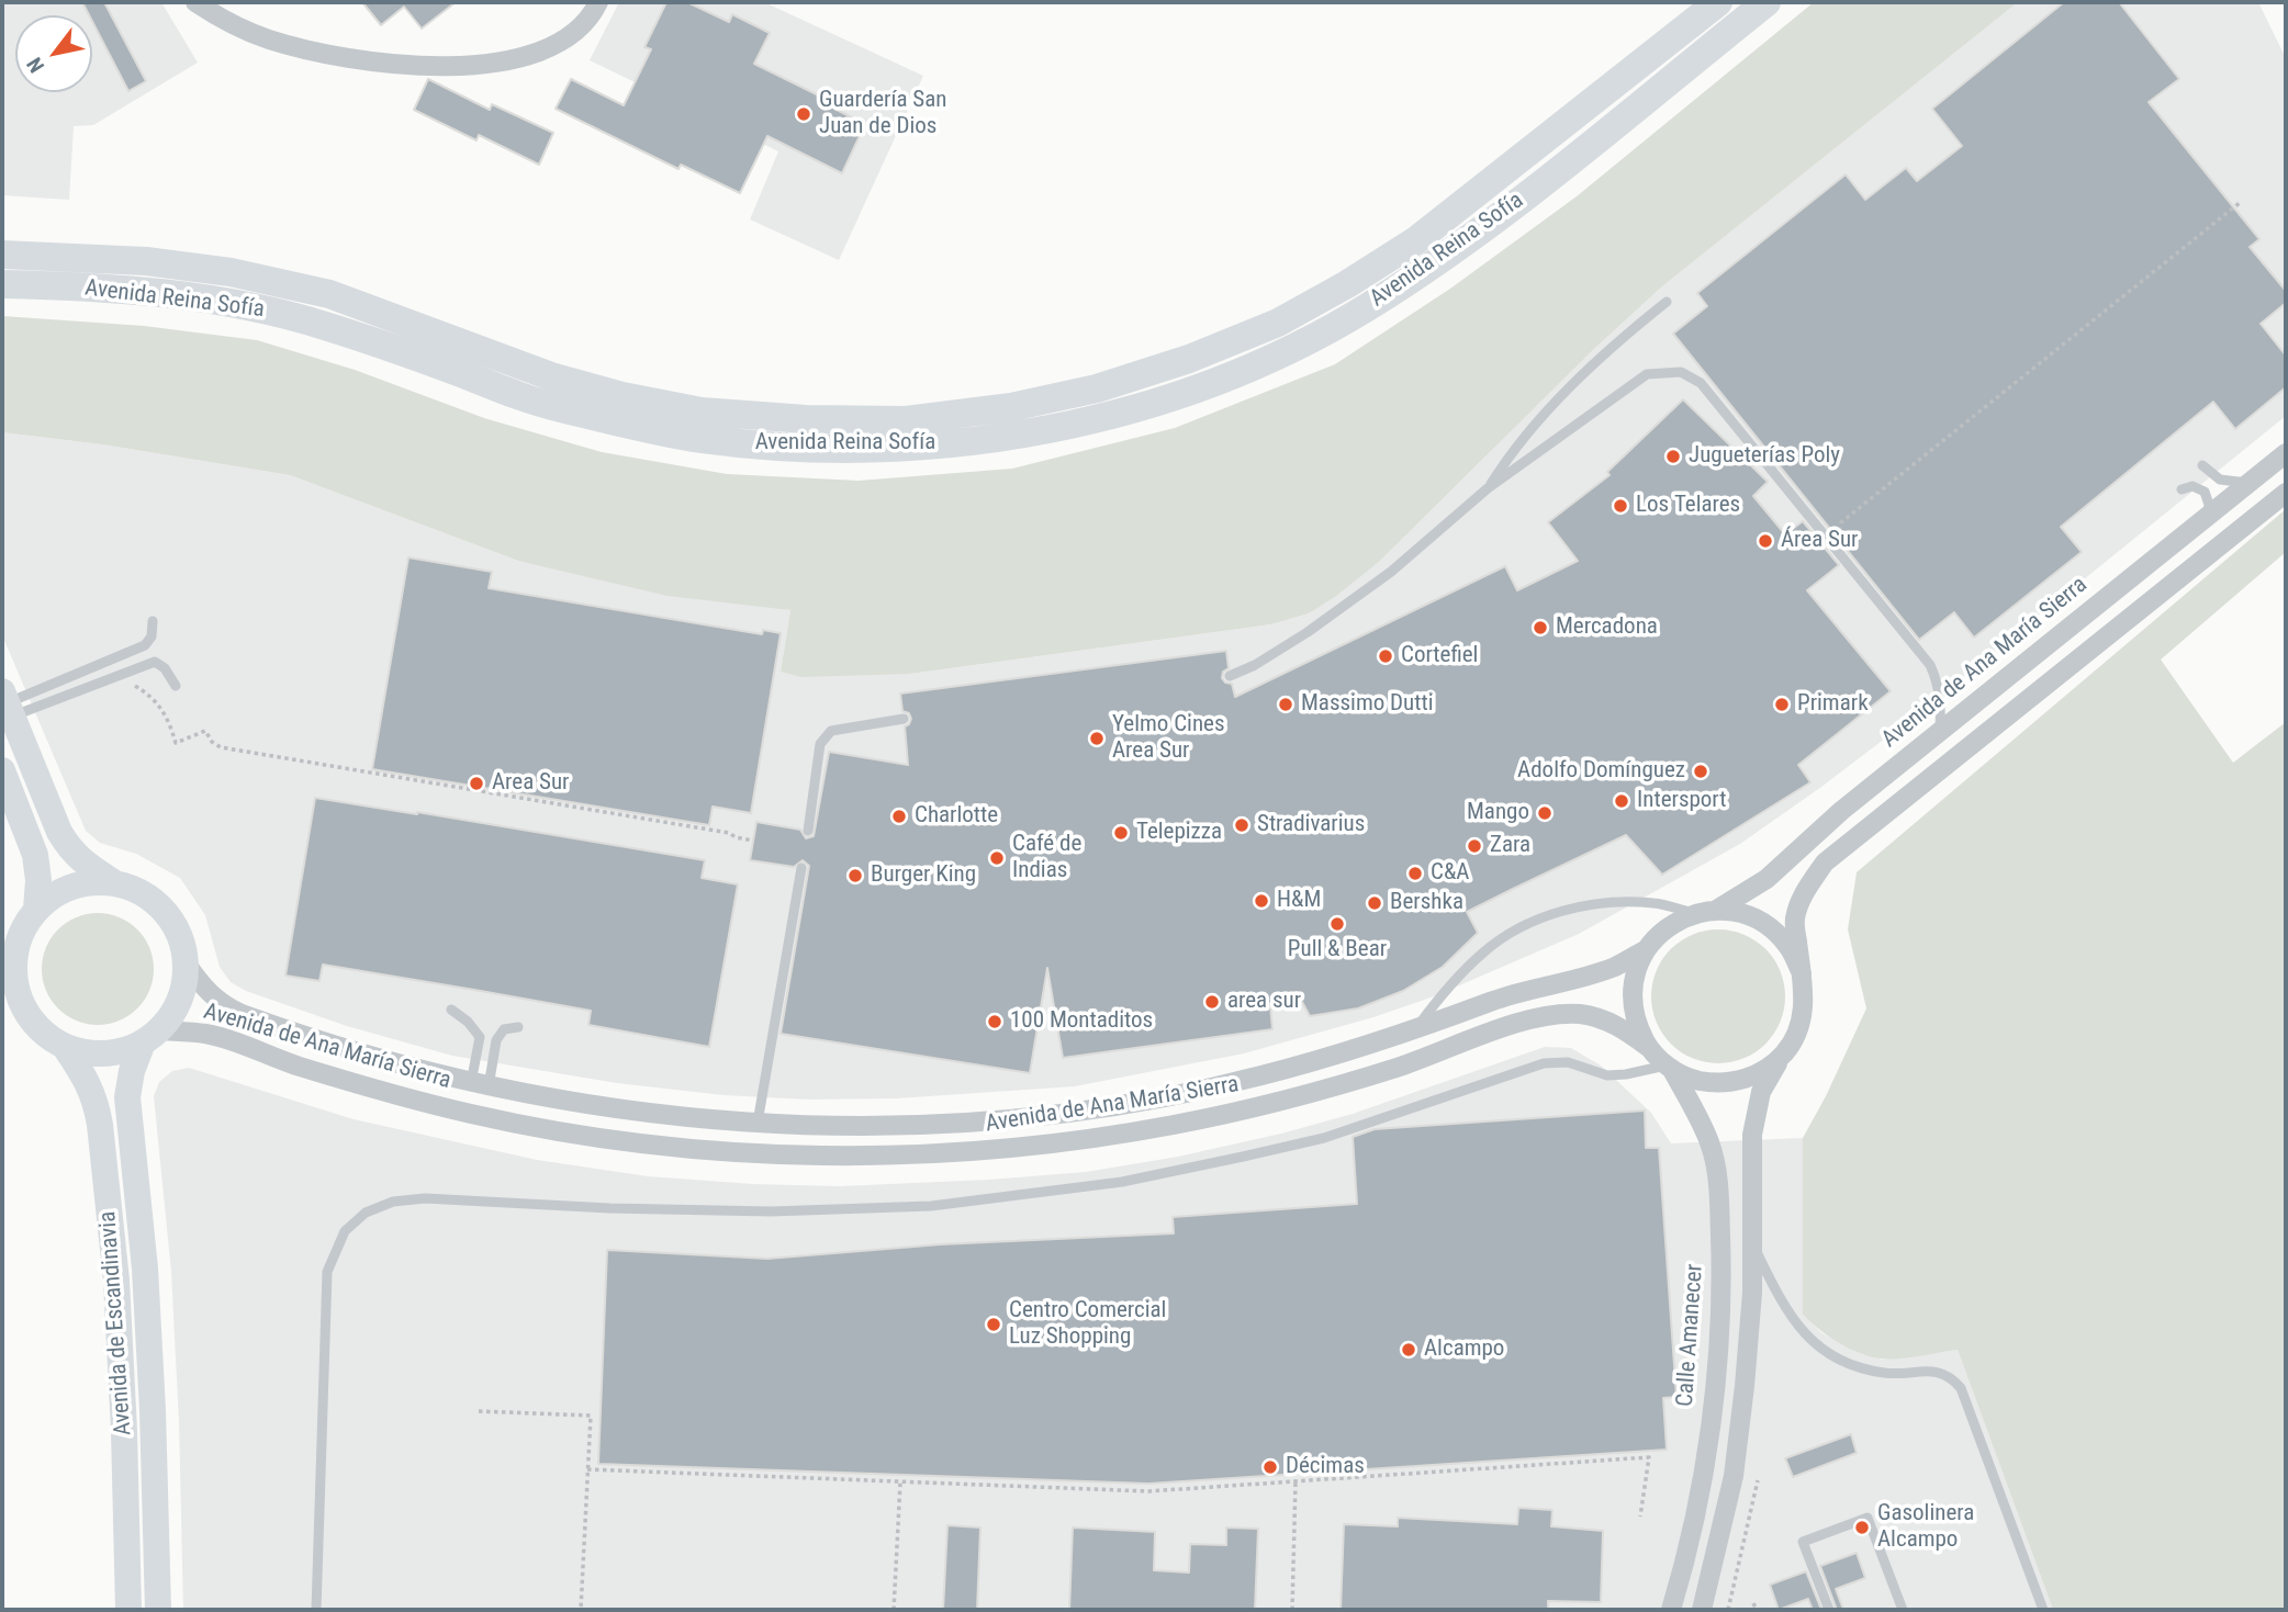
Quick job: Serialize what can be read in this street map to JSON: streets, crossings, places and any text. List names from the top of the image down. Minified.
{"streets":{"main road":["Avenida Reina Sofía"],"street":["Avenida de Ana María Sierra","Avenida de Escandinavia","Calle Amanecer"]},"crossings":[["Avenida de Ana María Sierra","Avenida de Escandinavia"],["Avenida de Ana María Sierra","Calle Amanecer"]],"places":["Guardería San Juan de Dios","Jugueterías Poly","Los Telares","Área Sur","Mercadona","Cortefiel","Massimo Dutti","Primark","Yelmo Cines Area Sur","Adolfo Domínguez","Area Sur","Intersport","Mango","Charlotte","Stradivarius","Telepizza","Zara","Café de Indias","C&A","Burger King","H&M","Bershka","Pull & Bear","area sur","100 Montaditos","Centro Comercial Luz Shopping","Alcampo","Décimas","Gasolinera Alcampo"],"north":"bottom left"}
